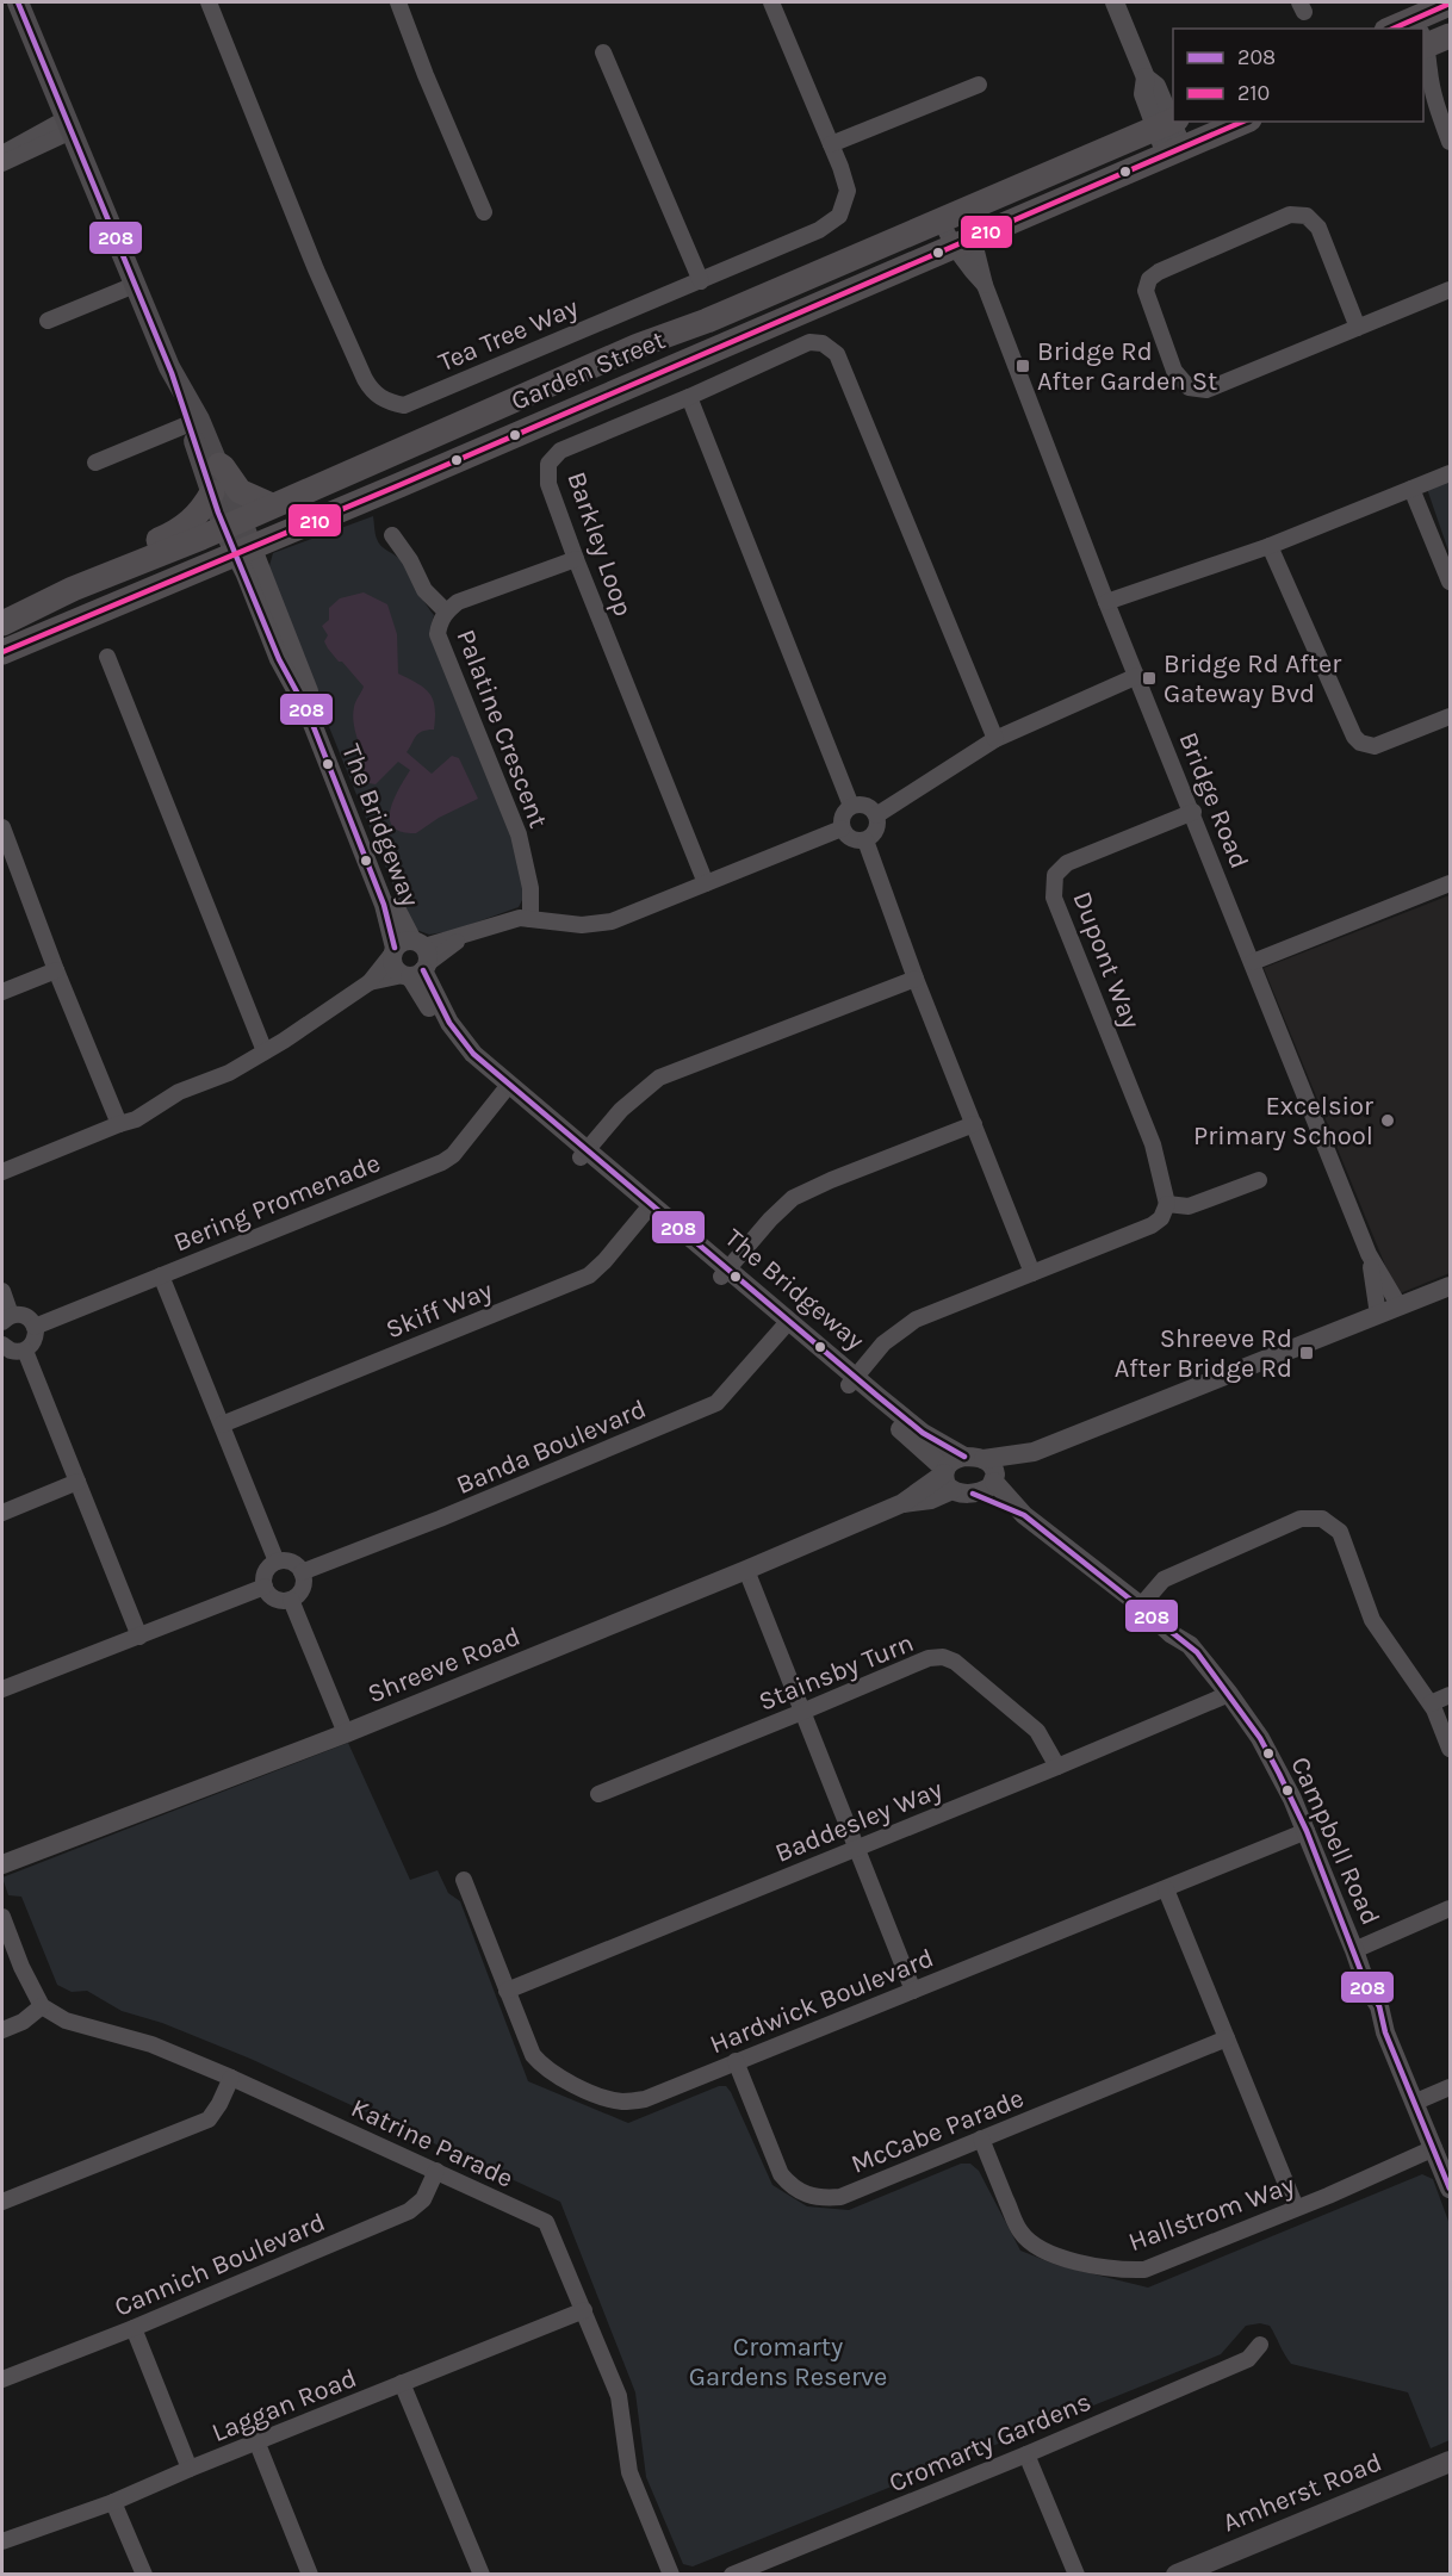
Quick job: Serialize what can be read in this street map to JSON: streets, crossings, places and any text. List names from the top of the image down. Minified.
{"streets":{"main road":["Garden Street","The Bridgeway","Amherst Road"],"street":["Tea Tree Way","Barkley Loop","Palatine Crescent","Bridge Road","Dupont Way","Bering Promenade","Skiff Way","Banda Boulevard","Shreeve Road","Stainsby Turn","Baddesley Way","Campbell Road","Hardwick Boulevard","McCabe Parade","Katrine Parade","Hallstrom Way","Cannich Boulevard","Laggan Road","Cromarty Gardens"]},"crossings":[["Garden Street","Bridge Road"],["Garden Street","The Bridgeway"],["Barkley Loop","Palatine Crescent"],["Bridge Road","Dupont Way"],["Bridge Road","Shreeve Road"],["The Bridgeway","Bering Promenade"],["The Bridgeway","Skiff Way"],["The Bridgeway","Banda Boulevard"],["The Bridgeway","Shreeve Road"],["The Bridgeway","Campbell Road"],["Shreeve Road","Campbell Road"],["Stainsby Turn","Baddesley Way"],["Baddesley Way","Campbell Road"],["Baddesley Way","Hardwick Boulevard"],["Campbell Road","Hardwick Boulevard"],["Campbell Road","Hallstrom Way"],["Hardwick Boulevard","McCabe Parade"],["McCabe Parade","Hallstrom Way"],["Katrine Parade","Cannich Boulevard"],["Katrine Parade","Laggan Road"]],"parks":["Cromarty Gardens Reserve"],"places":{"transit":["Bridge Rd After Garden St","Bridge Rd After Gateway Bvd","Shreeve Rd After Bridge Rd"],"other":["Excelsior Primary School"]},"lines":["transit line 208","transit line 210"],"legend":["208","210"]}
